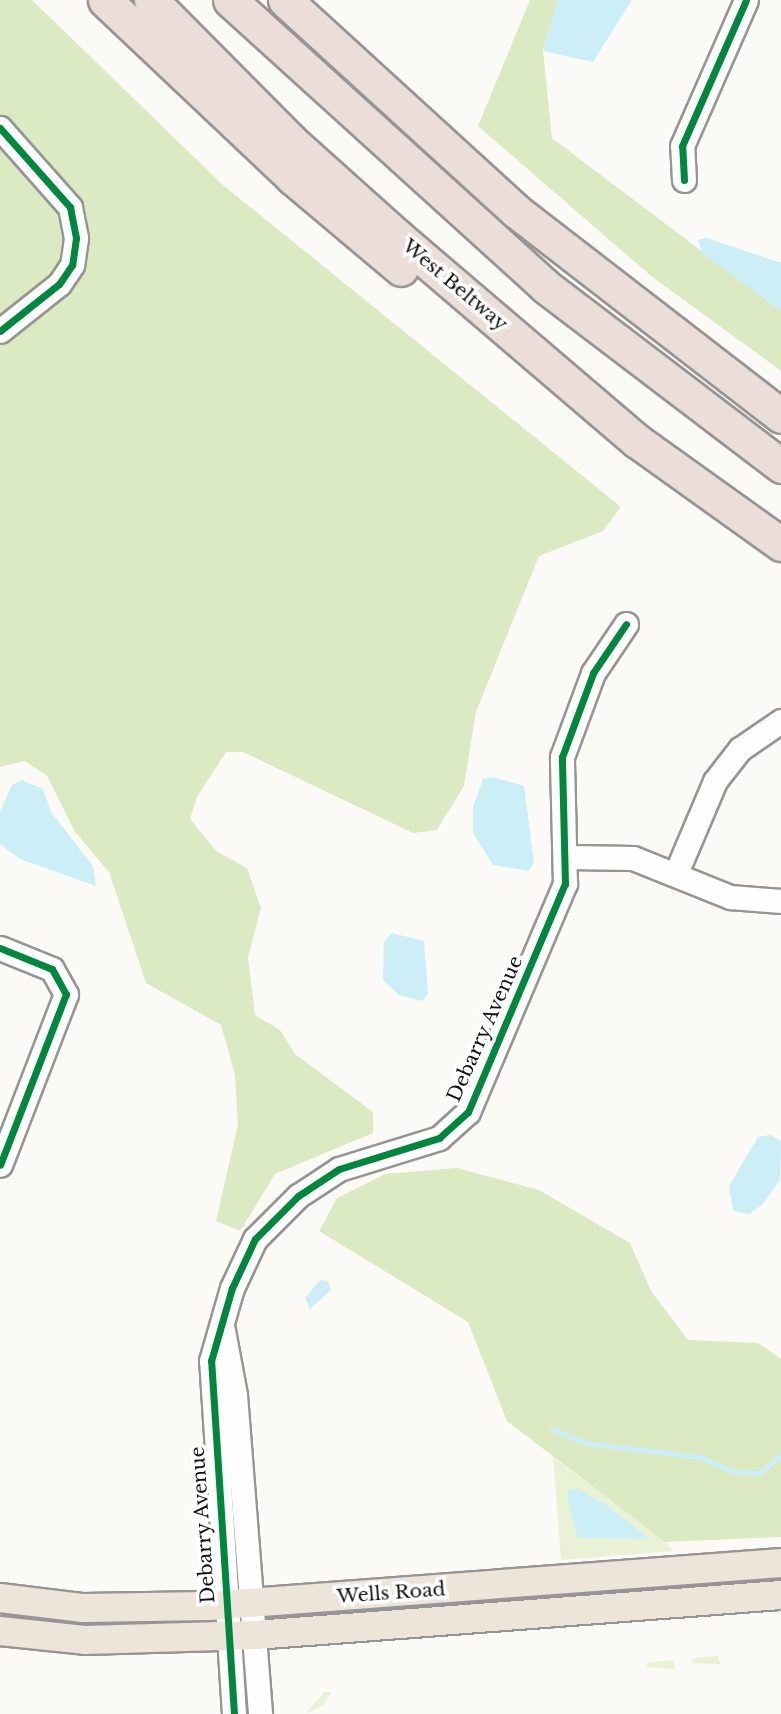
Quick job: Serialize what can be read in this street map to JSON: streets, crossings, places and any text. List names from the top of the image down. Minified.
{"streets":{"highway":["West Beltway"],"main road":["Wells Road"],"street":["Debarry Avenue"]},"crossings":[["Debarry Avenue","Wells Road"]]}
